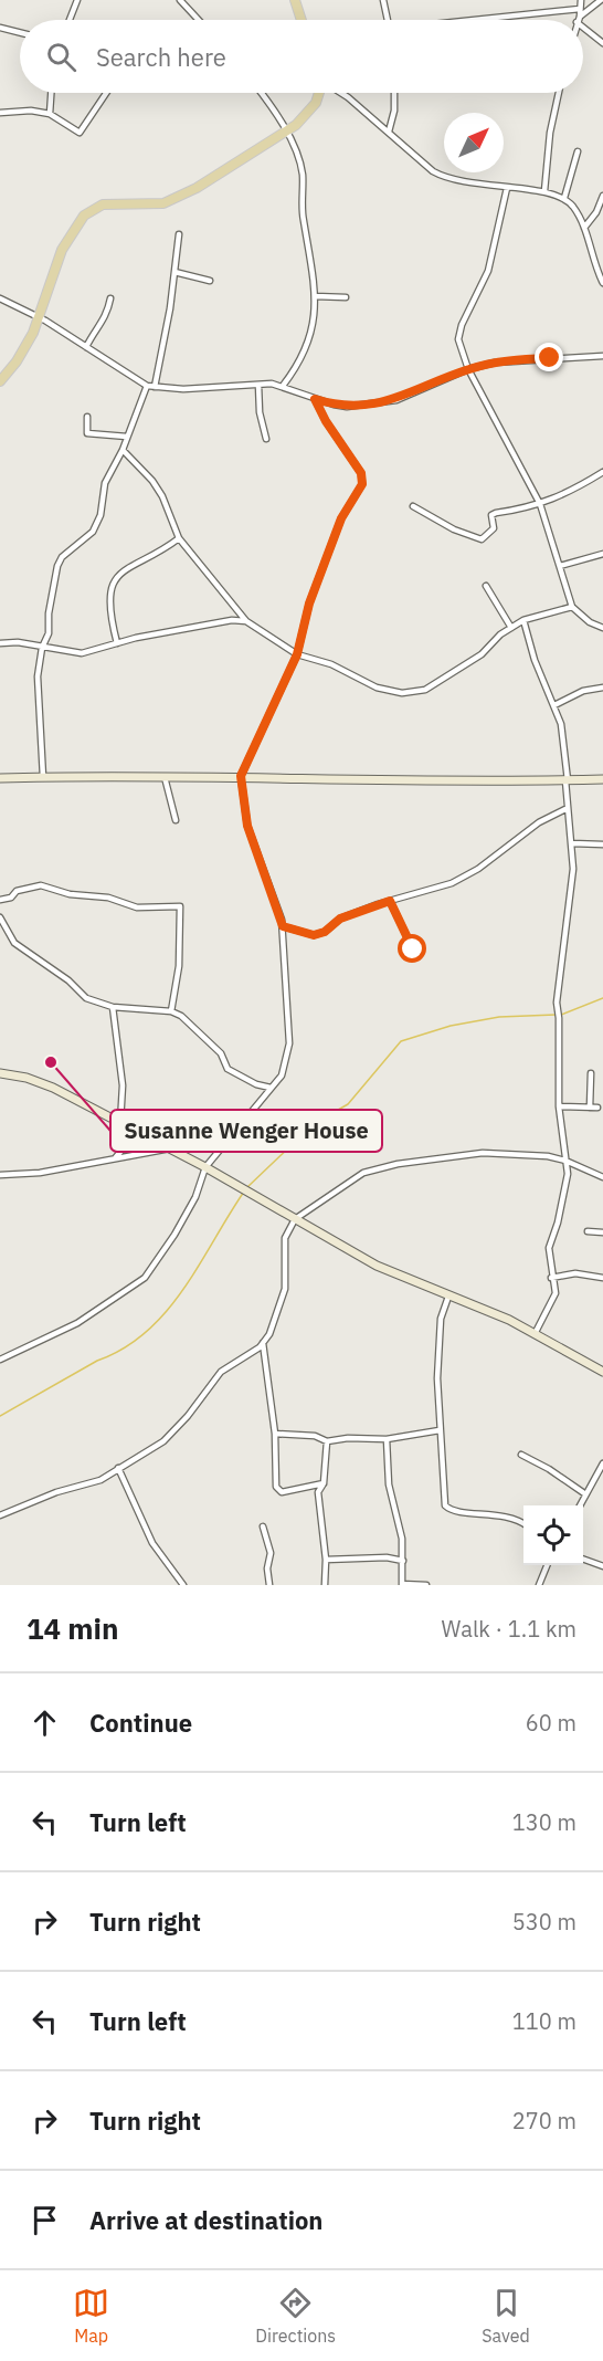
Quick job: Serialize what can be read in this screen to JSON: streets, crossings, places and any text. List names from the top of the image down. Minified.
{"places":["Susanne Wenger House"],"north":"top right","page":{"search":"Search here","heading":["14 min","Walk · 1.1 km"],"list":[["Continue","60 m"],["Turn left","130 m"],["Turn right","530 m"],["Turn left","110 m"],["Turn right","270 m"],"Arrive at destination"],"nav":["Map","Directions","Saved"]}}
